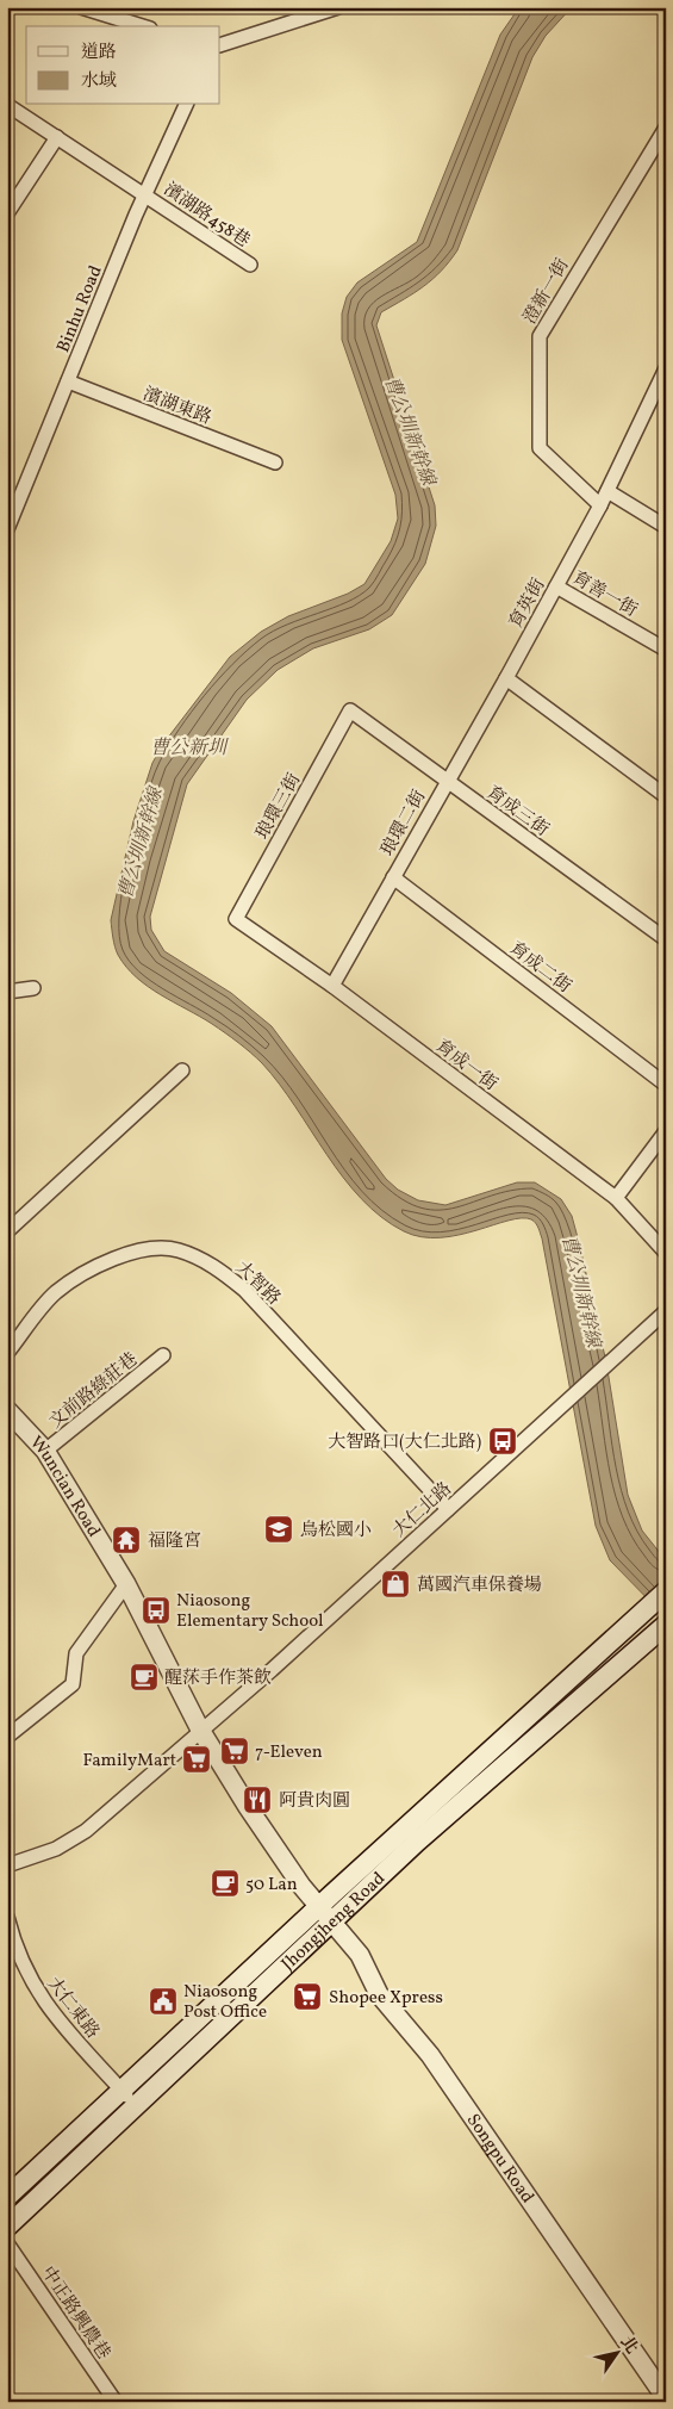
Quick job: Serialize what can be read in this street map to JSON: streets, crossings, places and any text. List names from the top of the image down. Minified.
{"streets":{"main road":["Jhongjheng Road"],"street":["濱湖路458巷","澄新一街","Binhu Road","濱湖東路","育善一街","育英街","琅環三街","育成三街","琅環二街","育成二街","育成一街","大智路","文前路綠莊巷","Wuncian Road","大仁北路","大仁東路","Songpu Road","中正路興農巷"]},"crossings":[["濱湖路458巷","Binhu Road"],["澄新一街","育英街"],["Binhu Road","濱湖東路"],["育善一街","育英街"],["育英街","琅環二街"],["琅環三街","育成三街"],["琅環三街","育成一街"],["育成三街","琅環二街"],["琅環二街","育成二街"],["琅環二街","育成一街"],["大智路","大仁北路"],["文前路綠莊巷","Wuncian Road"],["Wuncian Road","大仁北路"],["Wuncian Road","Jhongjheng Road"],["Wuncian Road","Songpu Road"],["Jhongjheng Road","大仁東路"],["Jhongjheng Road","Songpu Road"]],"water":["曹公圳新幹線","曹公新圳"],"places":{"bus stop":["大智路口(大仁北路)","Niaosong Elementary School"],"school or university":["鳥松國小"],"temple":["福隆宮"],"shop":["萬國汽車保養場"],"cafe":["醒莯手作茶飲","50 Lan"],"supermarket":["7-Eleven","FamilyMart","Shopee Xpress"],"restaurant":["阿貴肉圓"],"public building":["Niaosong Post Office"]},"legend":["道路","水域"],"north":"top right"}
